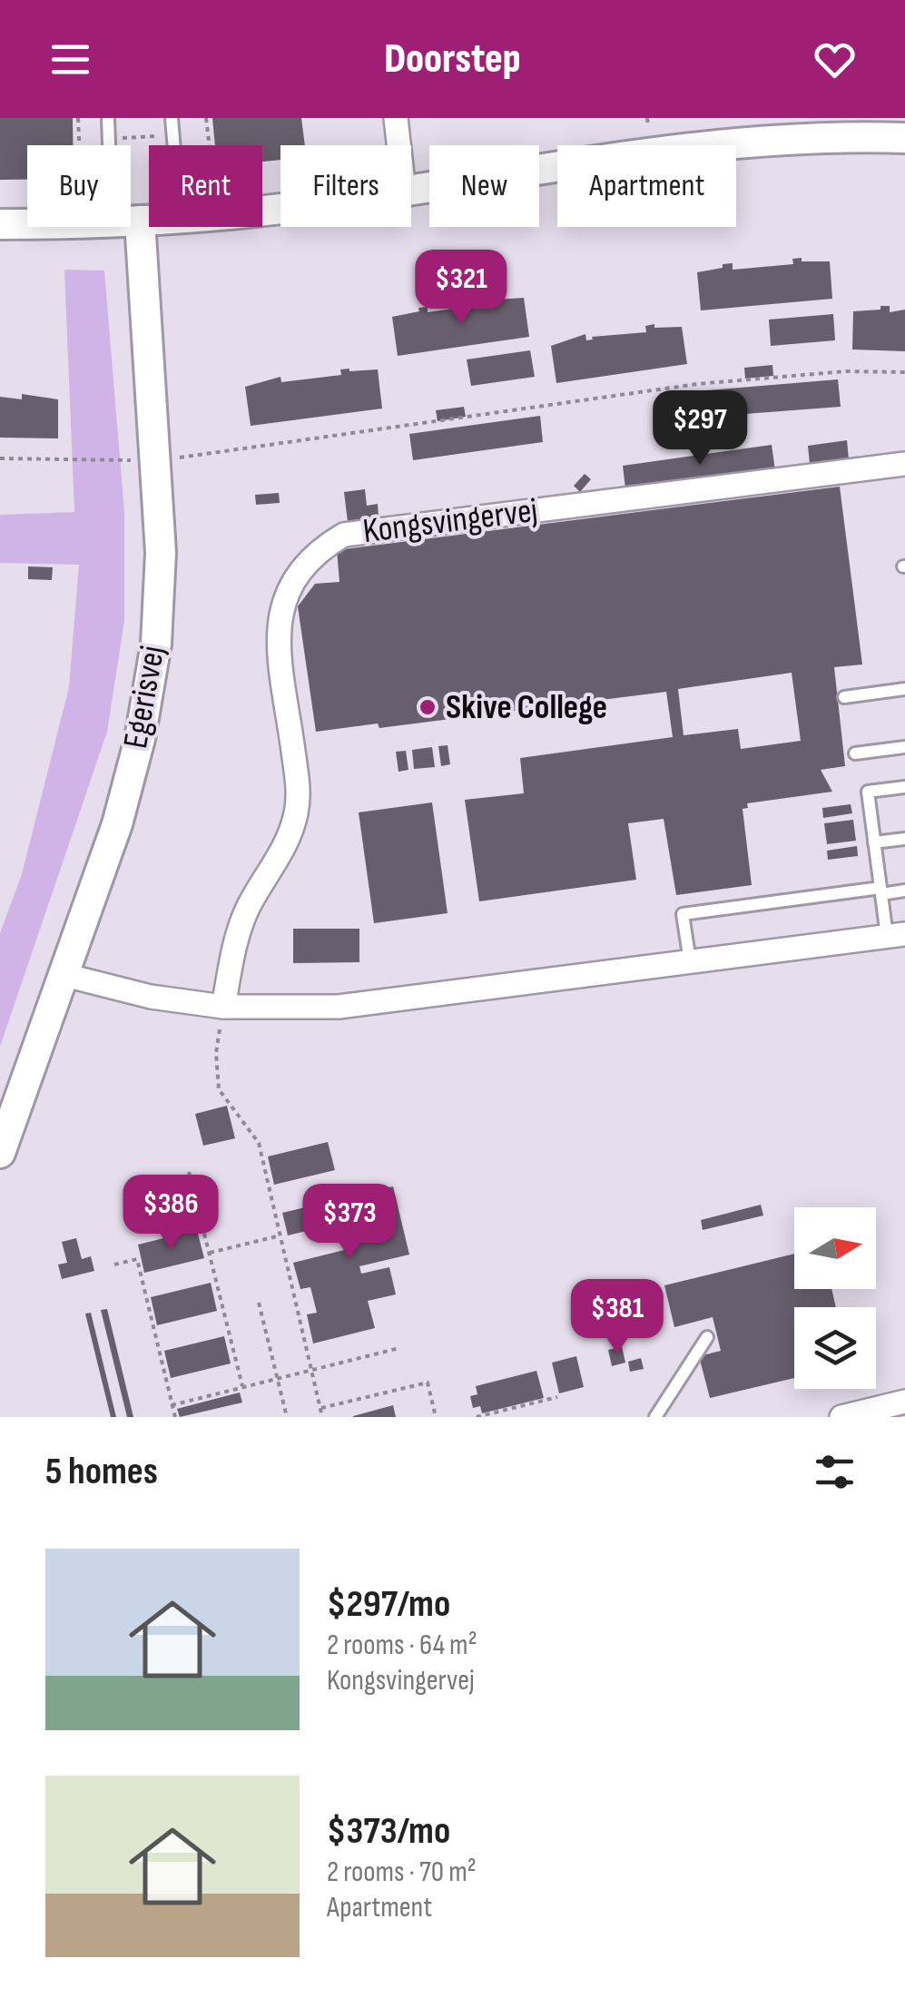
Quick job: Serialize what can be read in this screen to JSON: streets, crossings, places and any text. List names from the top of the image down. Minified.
{"streets":{"street":["Kongsvingervej","Egerisvej"]},"places":["Skive College"],"north":"right","page":{"header":"Doorstep","chip":["Buy","Rent","Filters","New","Apartment"],"price":["$321","$297","$386","$373","$381"],"heading":"5 homes","list":[{"name":"$297/mo","note":"2 rooms · 64 m² · Kongsvingervej"},{"name":"$373/mo","note":"2 rooms · 70 m² · Apartment"}]}}
